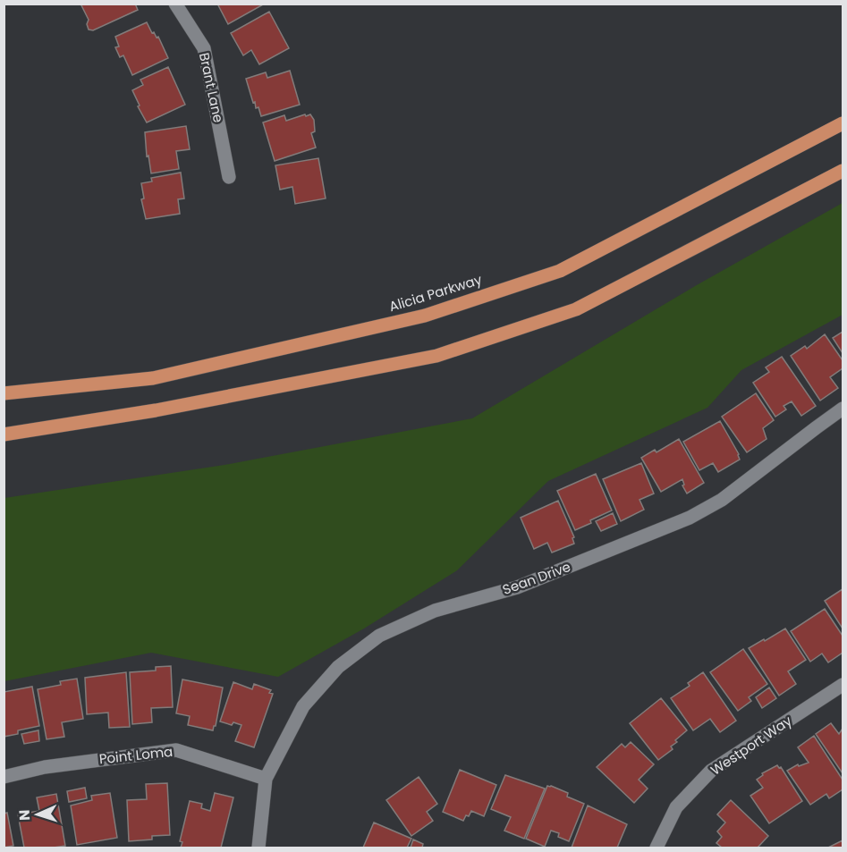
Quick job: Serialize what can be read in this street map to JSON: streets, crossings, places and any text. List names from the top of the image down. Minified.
{"streets":{"main road":["Alicia Parkway"],"street":["Brant Lane","Sean Drive","Westport Way","Point Loma"]},"crossings":[["Sean Drive","Point Loma"]],"north":"left"}
